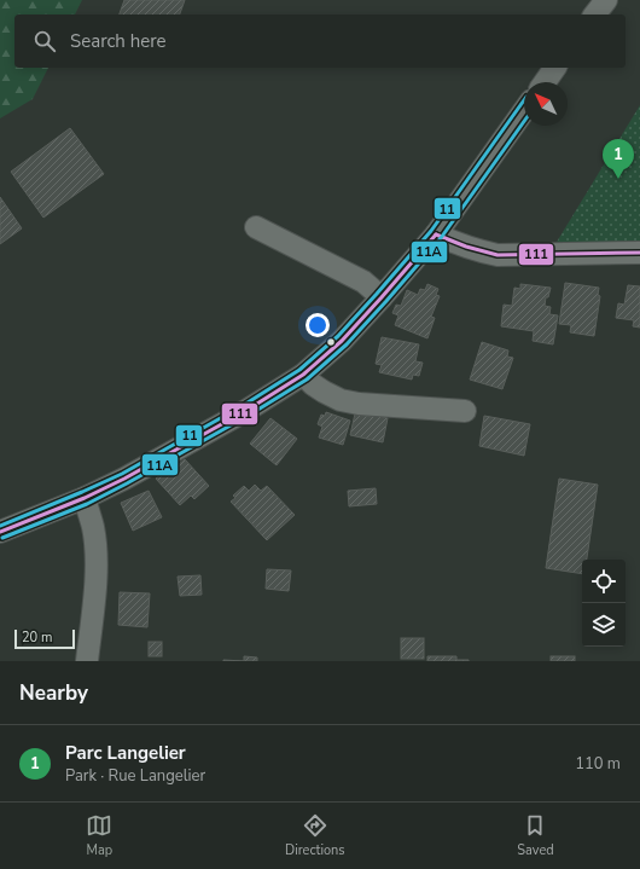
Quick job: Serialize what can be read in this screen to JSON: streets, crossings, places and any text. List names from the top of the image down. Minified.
{"lines":["transit line 11","transit line 11A","transit line 111"],"scale_bar":"20 m","north":"top left","page":{"search":"Search here","pins":"1","scale":"20 m","heading":"Nearby","list":[{"mark":"1","name":"Parc Langelier","note":"Park · Rue Langelier","value":"110 m"}],"nav":["Map","Directions","Saved"]}}
